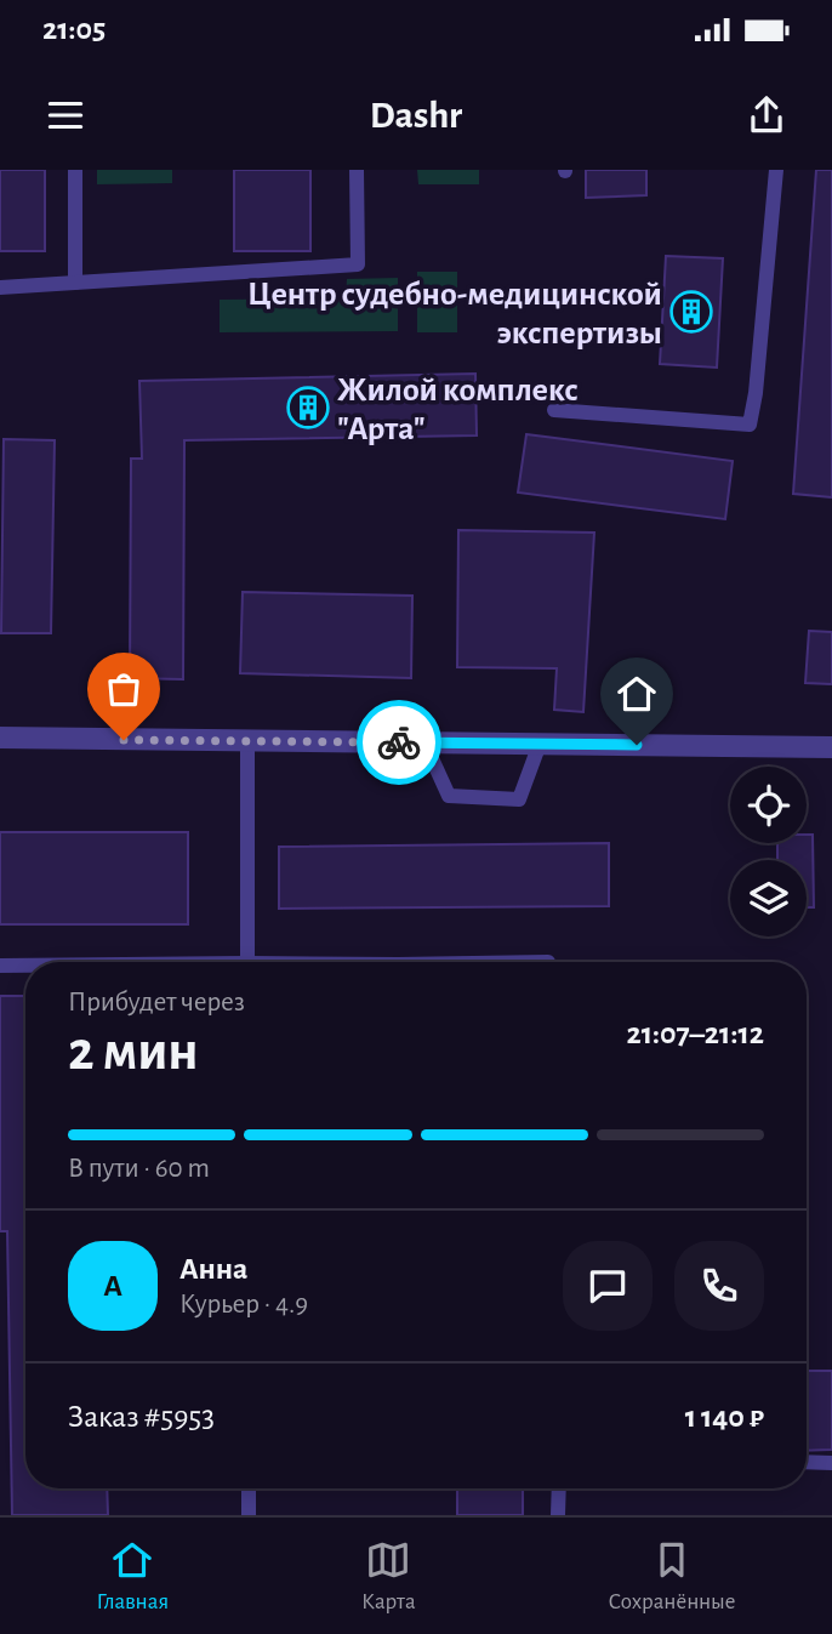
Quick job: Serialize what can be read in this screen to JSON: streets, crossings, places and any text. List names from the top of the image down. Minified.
{"places":{"building":["Центр судебно-медицинской экспертизы","Жилой комплекс \"Арта\""]},"page":{"status":"21:05","header":"Dashr","heading":["2 мин","Прибудет через","21:07–21:12"],"panel":["Анна","Курьер · 4.9","Заказ #5953","1 140 ₽"],"bar":"В пути · 60 m","round":"А","tabs":["Главная","Карта","Сохранённые"]}}
